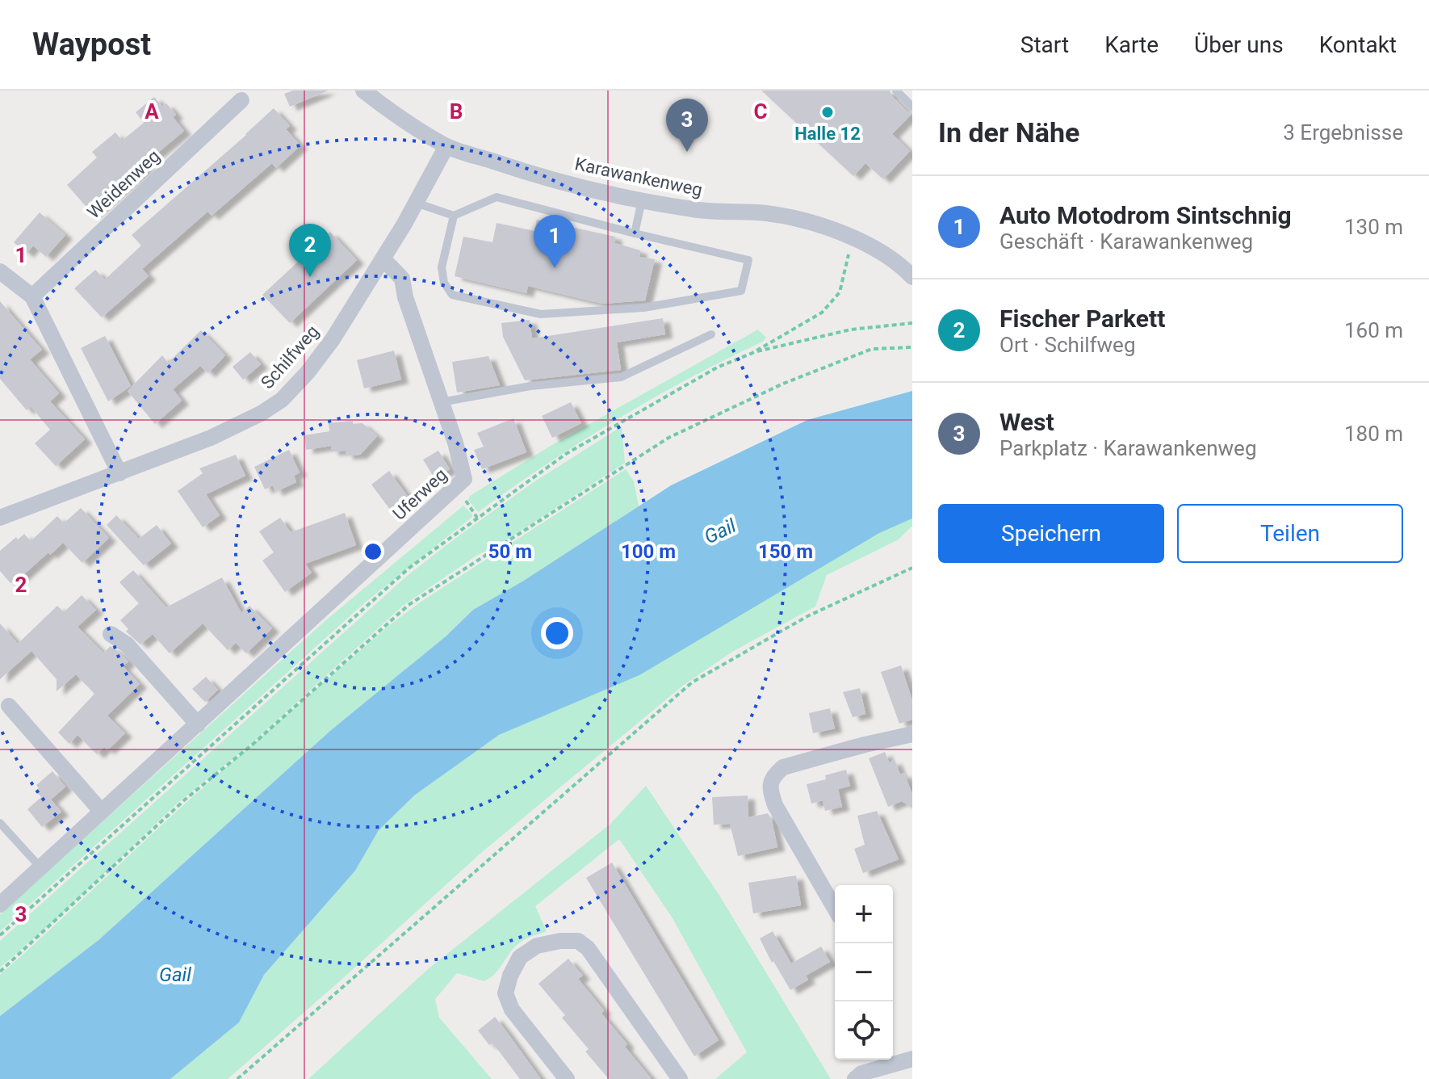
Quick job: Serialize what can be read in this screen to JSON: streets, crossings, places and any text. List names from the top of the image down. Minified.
{"streets":{"street":["Karawankenweg","Weidenweg","Schilfweg","Uferweg"]},"crossings":[["Karawankenweg","Schilfweg"],["Schilfweg","Uferweg"]],"water":["Gail"],"places":["Halle 12"],"page":{"header":"Waypost","nav":["Start","Karte","Über uns","Kontakt"],"heading":["In der Nähe","3 Ergebnisse"],"pins":["3","1","2"],"list":[{"mark":"1","name":"Auto Motodrom Sintschnig","note":"Geschäft · Karawankenweg","value":"130 m"},{"mark":"2","name":"Fischer Parkett","note":"Ort · Schilfweg","value":"160 m"},{"mark":"3","name":"West","note":"Parkplatz · Karawankenweg","value":"180 m"}],"buttons":["Speichern","Teilen"],"map_buttons":["+","−"]},"grid":{"columns":["A","B","C"],"rows":["1","2","3"]},"rings":["50 m","100 m","150 m"]}
